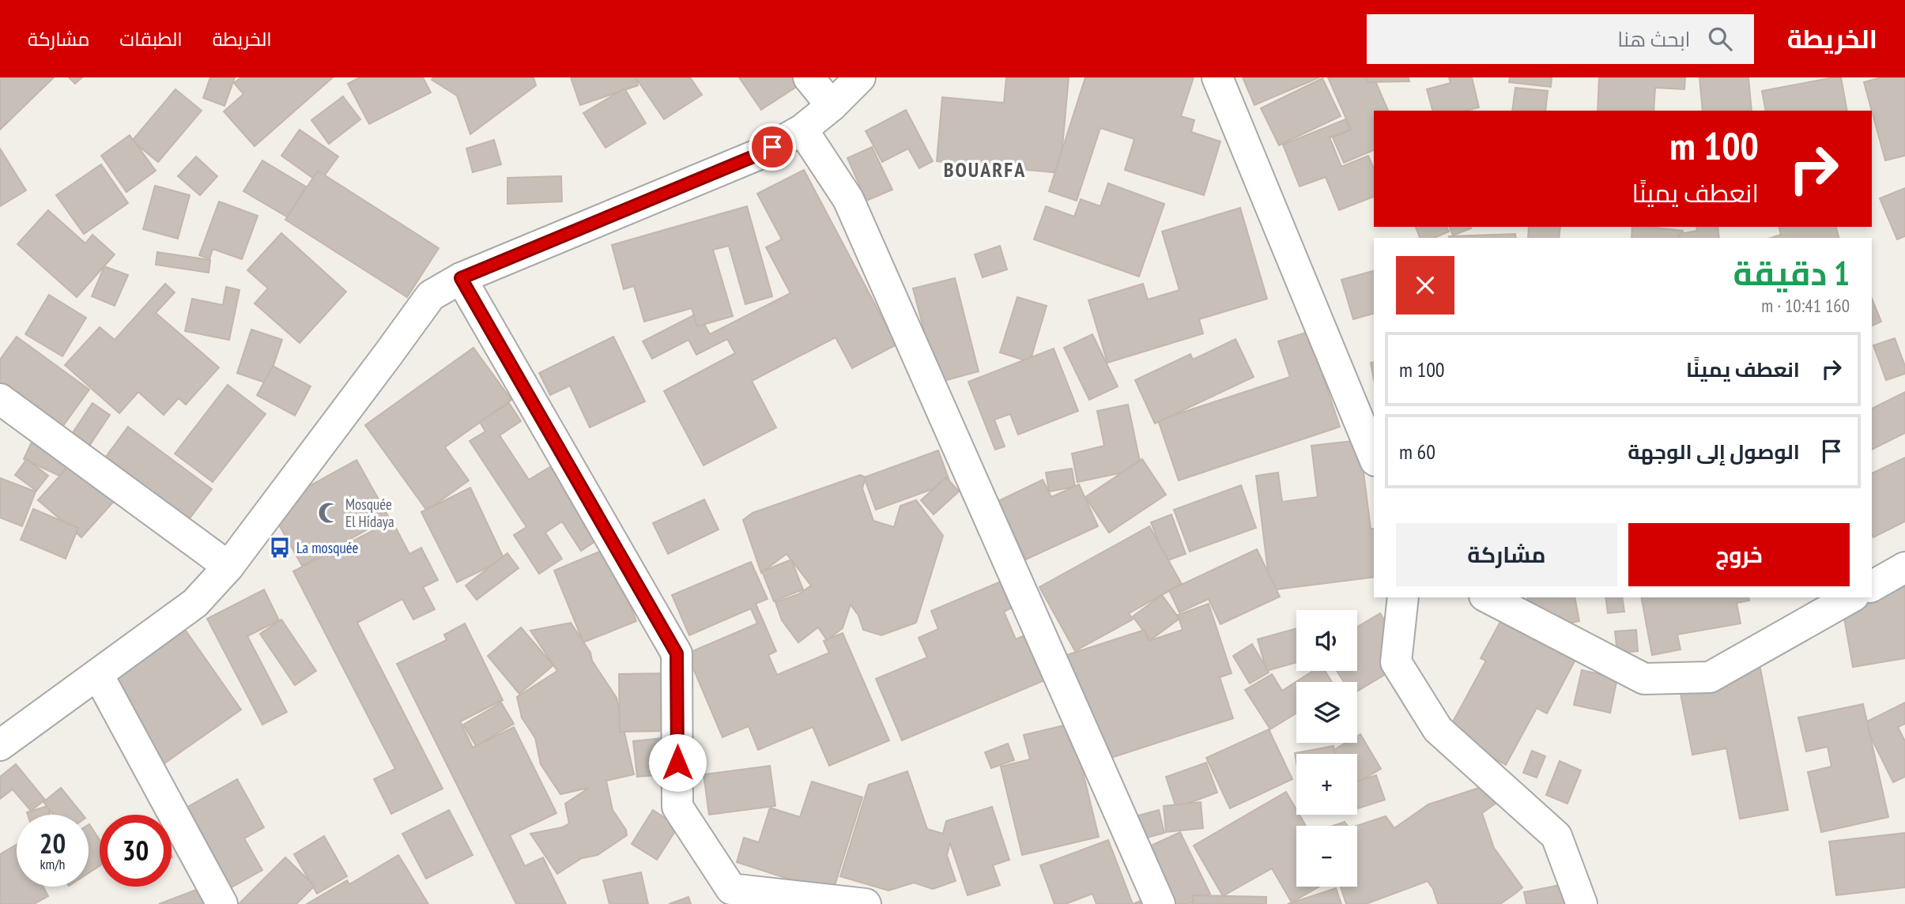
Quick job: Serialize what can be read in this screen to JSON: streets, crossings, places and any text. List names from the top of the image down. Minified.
{"districts":["BOUARFA"],"places":{"mosque":["Mosquée El Hidaya"],"bus stop":["La mosquée"]},"page":{"header":"الخريطة","search":"ابحث هنا","nav":["الخريطة","الطبقات","مشاركة"],"turn":["100 m","انعطف يمينًا"],"heading":["1 دقيقة","160 m · 10:41"],"list":[{"name":"انعطف يمينًا","value":"100 m"},{"name":"الوصول إلى الوجهة","value":"60 m"}],"buttons":["خروج","مشاركة"],"map_buttons":["+","−"],"speed":"20 km/h","limit":"30"}}
